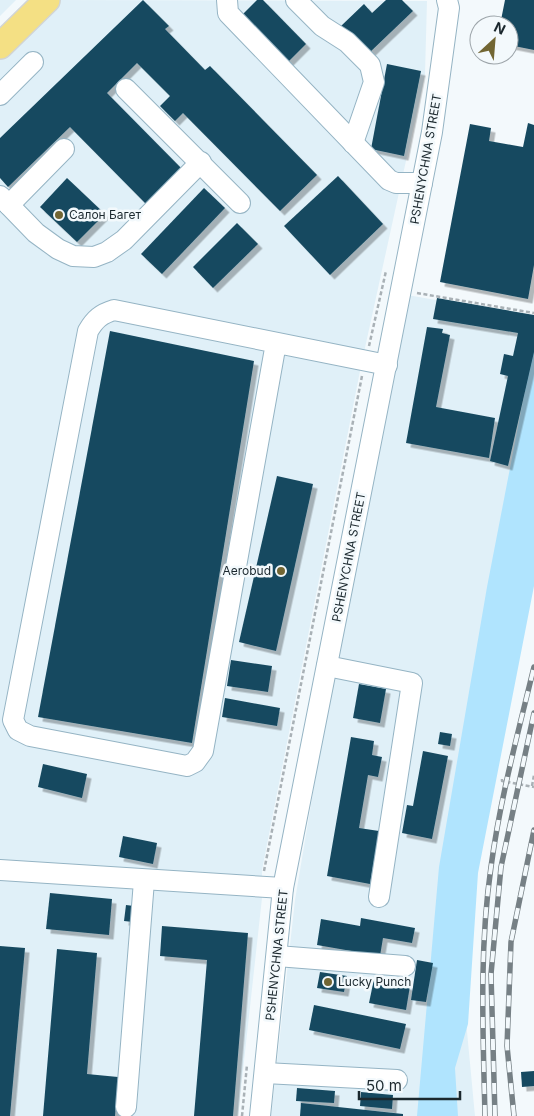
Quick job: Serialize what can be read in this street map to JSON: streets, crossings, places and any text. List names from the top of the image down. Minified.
{"streets":{"street":["PSHENYCHNA STREET"]},"places":["Салон Багет","Aerobud","Lucky Punch"],"scale_bar":"50 m","north":"top right"}
